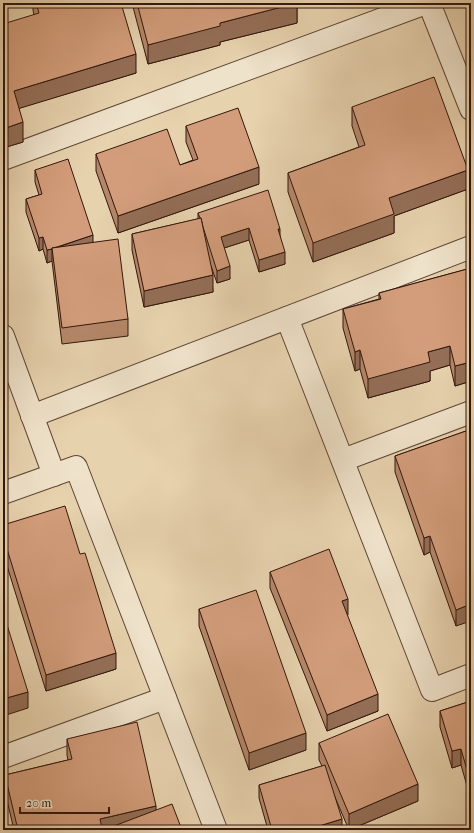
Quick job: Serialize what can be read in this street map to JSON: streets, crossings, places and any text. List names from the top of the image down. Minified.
{"scale_bar":"20 m"}
